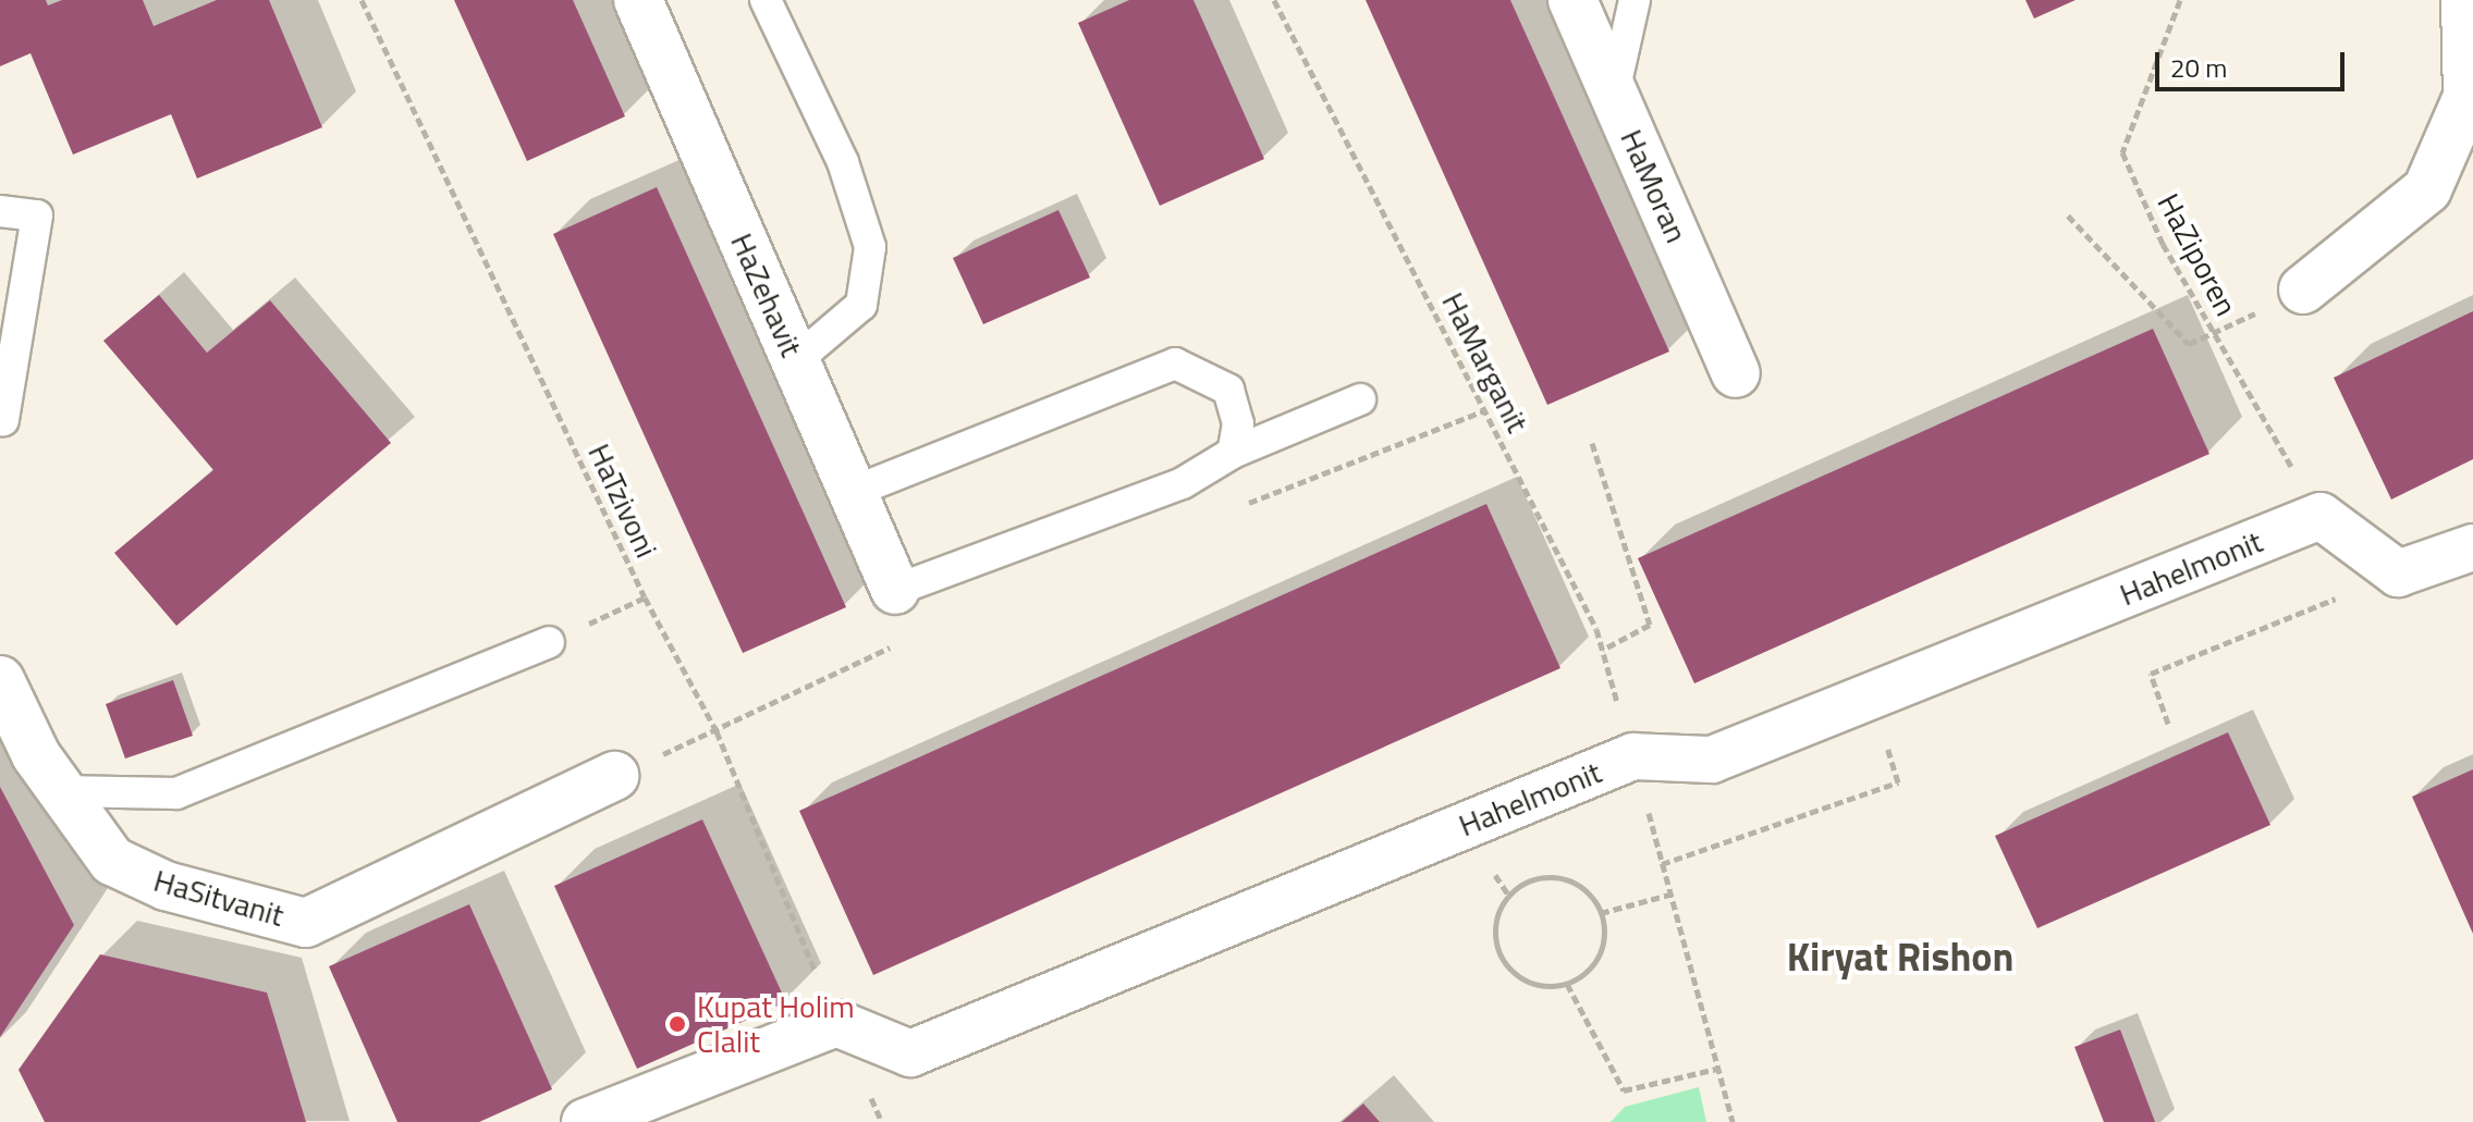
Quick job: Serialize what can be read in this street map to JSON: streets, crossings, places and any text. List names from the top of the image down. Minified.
{"streets":{"street":["HaMoran","HaZehavit","Hahelmonit","HaSitvanit"],"path":["HaZiporen","HaMarganit","HaTzivoni"]},"crossings":[["HaZiporen","Hahelmonit"],["HaMarganit","Hahelmonit"],["HaTzivoni","Hahelmonit"]],"districts":["Kiryat Rishon"],"places":["Kupat Holim Clalit"],"scale_bar":"20 m"}
